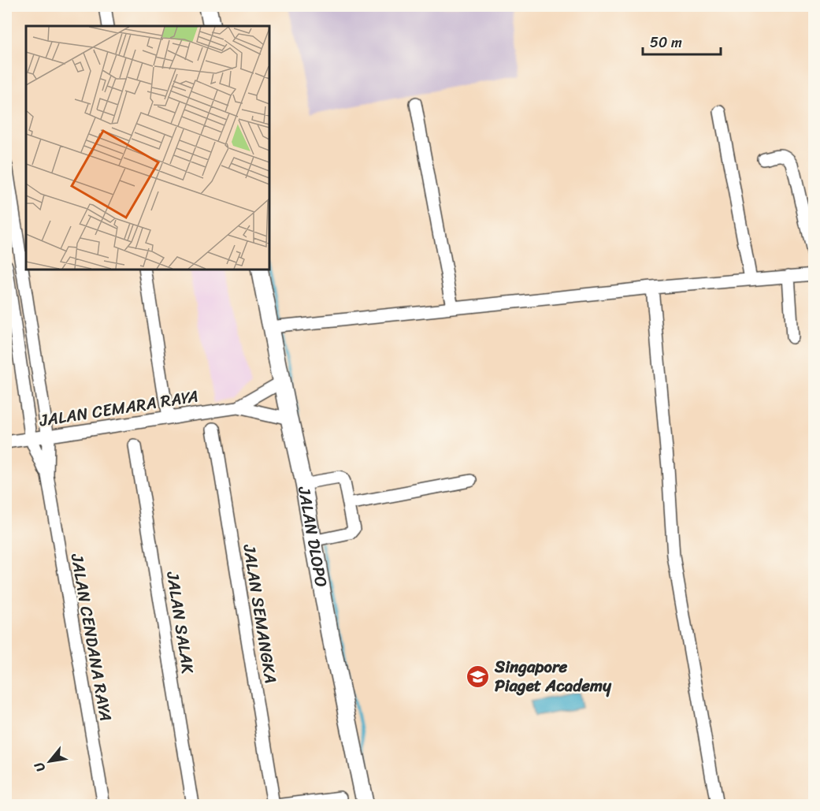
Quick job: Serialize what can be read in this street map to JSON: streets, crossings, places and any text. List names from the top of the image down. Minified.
{"streets":{"street":["JALAN CEMARA RAYA","JALAN DLOPO","JALAN SEMANGKA","JALAN SALAK","JALAN CENDANA RAYA"]},"crossings":[["JALAN CEMARA RAYA","JALAN CENDANA RAYA"]],"places":{"school or university":["Singapore Piaget Academy"]},"scale_bar":"50 m","north":"bottom left"}
